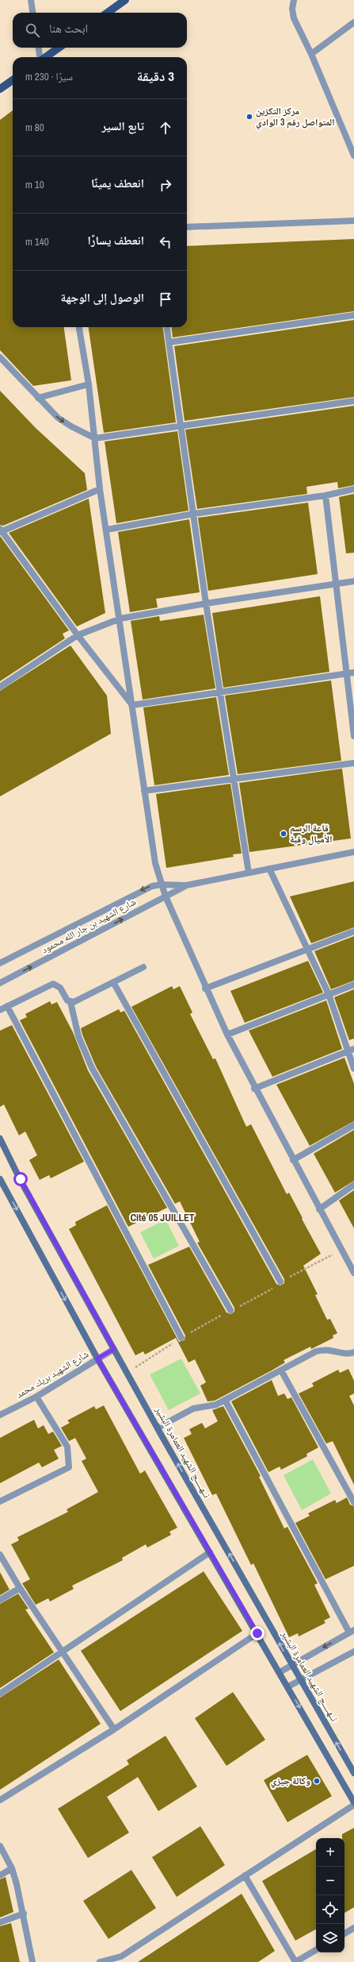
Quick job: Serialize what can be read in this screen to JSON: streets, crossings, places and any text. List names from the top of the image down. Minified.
{"streets":{"main road":["نــهـــــج الشهيد العمامرة البشير"],"street":["شارع الشهيد بن جار الله محمود","شارع الشهيد بريك محمد"]},"crossings":[["شارع الشهيد بريك محمد","نــهـــــج الشهيد العمامرة البشير"]],"districts":["Cité 05 JUILLET"],"places":["مركز التكزين المتواصل رقم 3 الوادي","قاعة الرسم الأميال وقبة","وكالة جيزي"],"page":{"search":"ابحث هنا","heading":["3 دقيقة","سيرًا · 230 m"],"list":[["تابع السير","80 m"],["انعطف يمينًا","10 m"],["انعطف يسارًا","140 m"],"الوصول إلى الوجهة"],"map_buttons":["+","−"]}}
